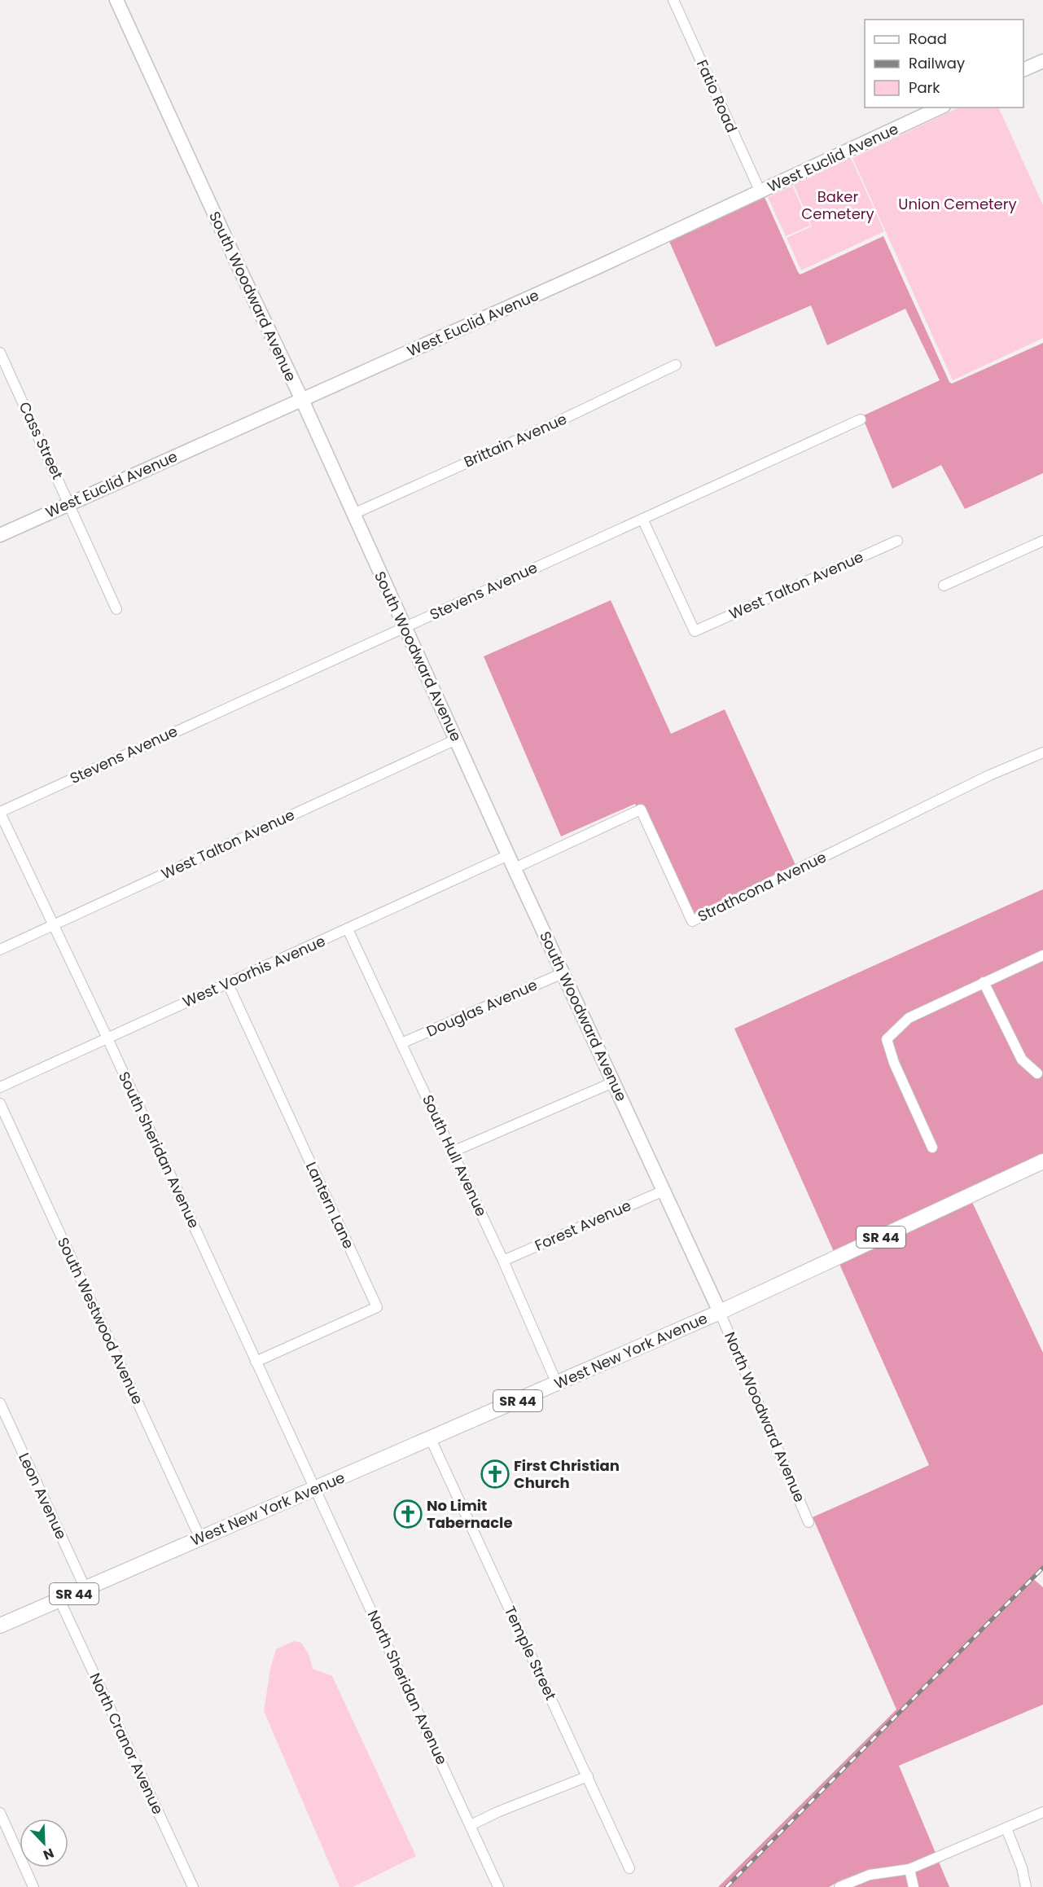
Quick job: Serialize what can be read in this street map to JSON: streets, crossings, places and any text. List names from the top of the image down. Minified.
{"streets":{"main road":["SR 44","West New York Avenue"],"street":["Fatio Road","West Euclid Avenue","South Woodward Avenue","Cass Street","Brittain Avenue","West Talton Avenue","Stevens Avenue","Strathcona Avenue","West Voorhis Avenue","Douglas Avenue","South Sheridan Avenue","South Hull Avenue","Lantern Lane","Forest Avenue","South Westwood Avenue","North Woodward Avenue","Leon Avenue","Temple Street","North Sheridan Avenue","North Cranor Avenue"]},"crossings":[["Fatio Road","West Euclid Avenue"],["West Euclid Avenue","South Woodward Avenue"],["West Euclid Avenue","Cass Street"],["South Woodward Avenue","Brittain Avenue"],["South Woodward Avenue","West Talton Avenue"],["South Woodward Avenue","Stevens Avenue"],["South Woodward Avenue","Strathcona Avenue"],["South Woodward Avenue","West Voorhis Avenue"],["South Woodward Avenue","Douglas Avenue"],["South Woodward Avenue","Forest Avenue"],["South Woodward Avenue","West New York Avenue"],["South Woodward Avenue","North Woodward Avenue"],["West Talton Avenue","Stevens Avenue"],["West Talton Avenue","South Sheridan Avenue"],["Stevens Avenue","South Sheridan Avenue"],["West Voorhis Avenue","South Sheridan Avenue"],["West Voorhis Avenue","South Hull Avenue"],["West Voorhis Avenue","Lantern Lane"],["Douglas Avenue","South Hull Avenue"],["South Sheridan Avenue","Lantern Lane"],["South Sheridan Avenue","West New York Avenue"],["South Sheridan Avenue","North Sheridan Avenue"],["South Hull Avenue","Forest Avenue"],["South Hull Avenue","West New York Avenue"],["South Westwood Avenue","West New York Avenue"],["West New York Avenue","North Woodward Avenue"],["West New York Avenue","Leon Avenue"],["West New York Avenue","Temple Street"],["West New York Avenue","North Sheridan Avenue"],["West New York Avenue","North Cranor Avenue"]],"parks":["Baker Cemetery","Union Cemetery"],"places":{"church":["First Christian Church","No Limit Tabernacle"]},"legend":["Road","Railway","Park"],"north":"bottom right"}
